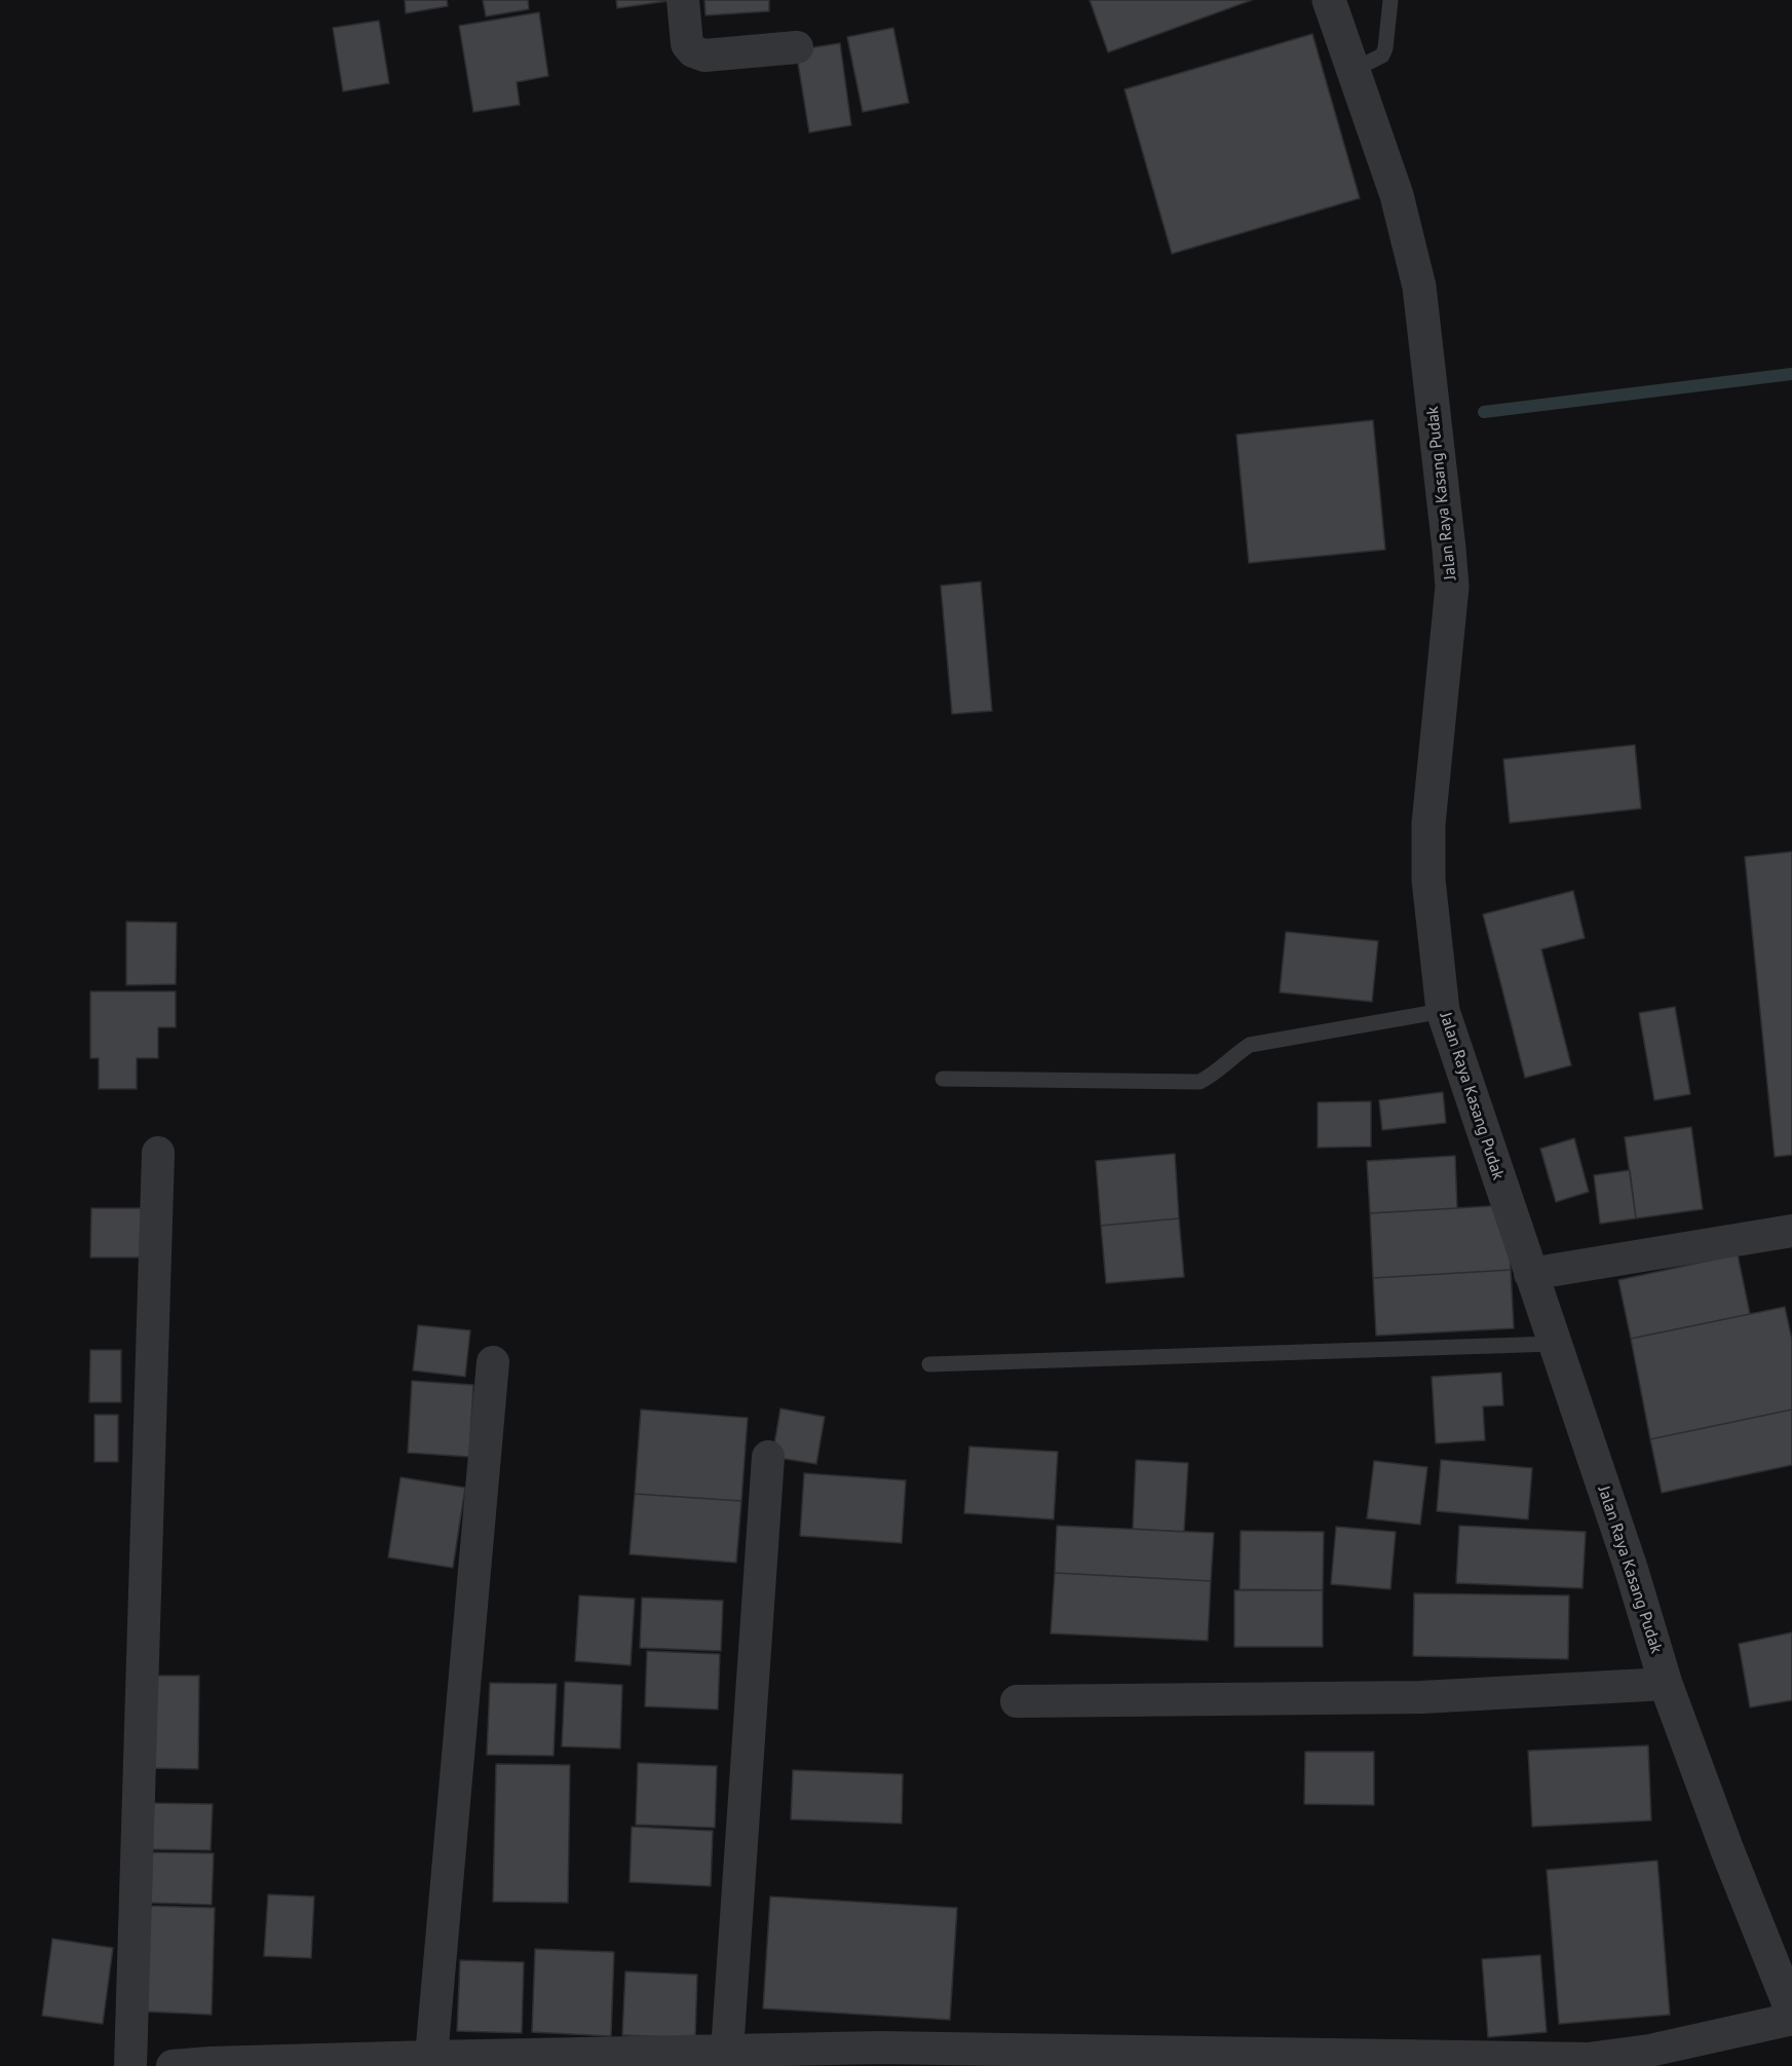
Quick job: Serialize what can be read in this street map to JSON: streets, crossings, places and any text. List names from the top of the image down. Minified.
{"streets":{"street":["Jalan Raya Kasang Pudak"]}}
